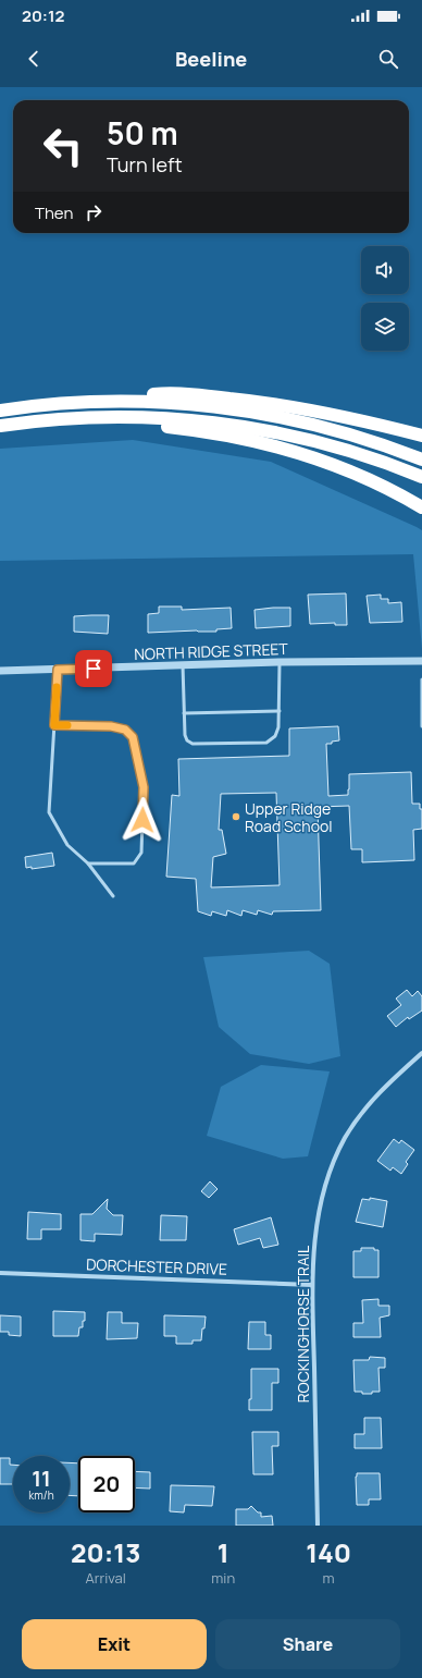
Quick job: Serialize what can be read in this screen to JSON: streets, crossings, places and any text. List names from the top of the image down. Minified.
{"streets":{"street":["NORTH RIDGE STREET","DORCHESTER DRIVE","ROCKINGHORSE TRAIL"]},"crossings":[["DORCHESTER DRIVE","ROCKINGHORSE TRAIL"]],"places":["Upper Ridge Road School"],"page":{"status":"20:12","header":"Beeline","turn":["50 m","Turn left"],"then":"Then","speed":"11 km/h","limit":"20","eta":["20:13","Arrival","1","min","140","m"],"buttons":["Exit","Share"]}}
